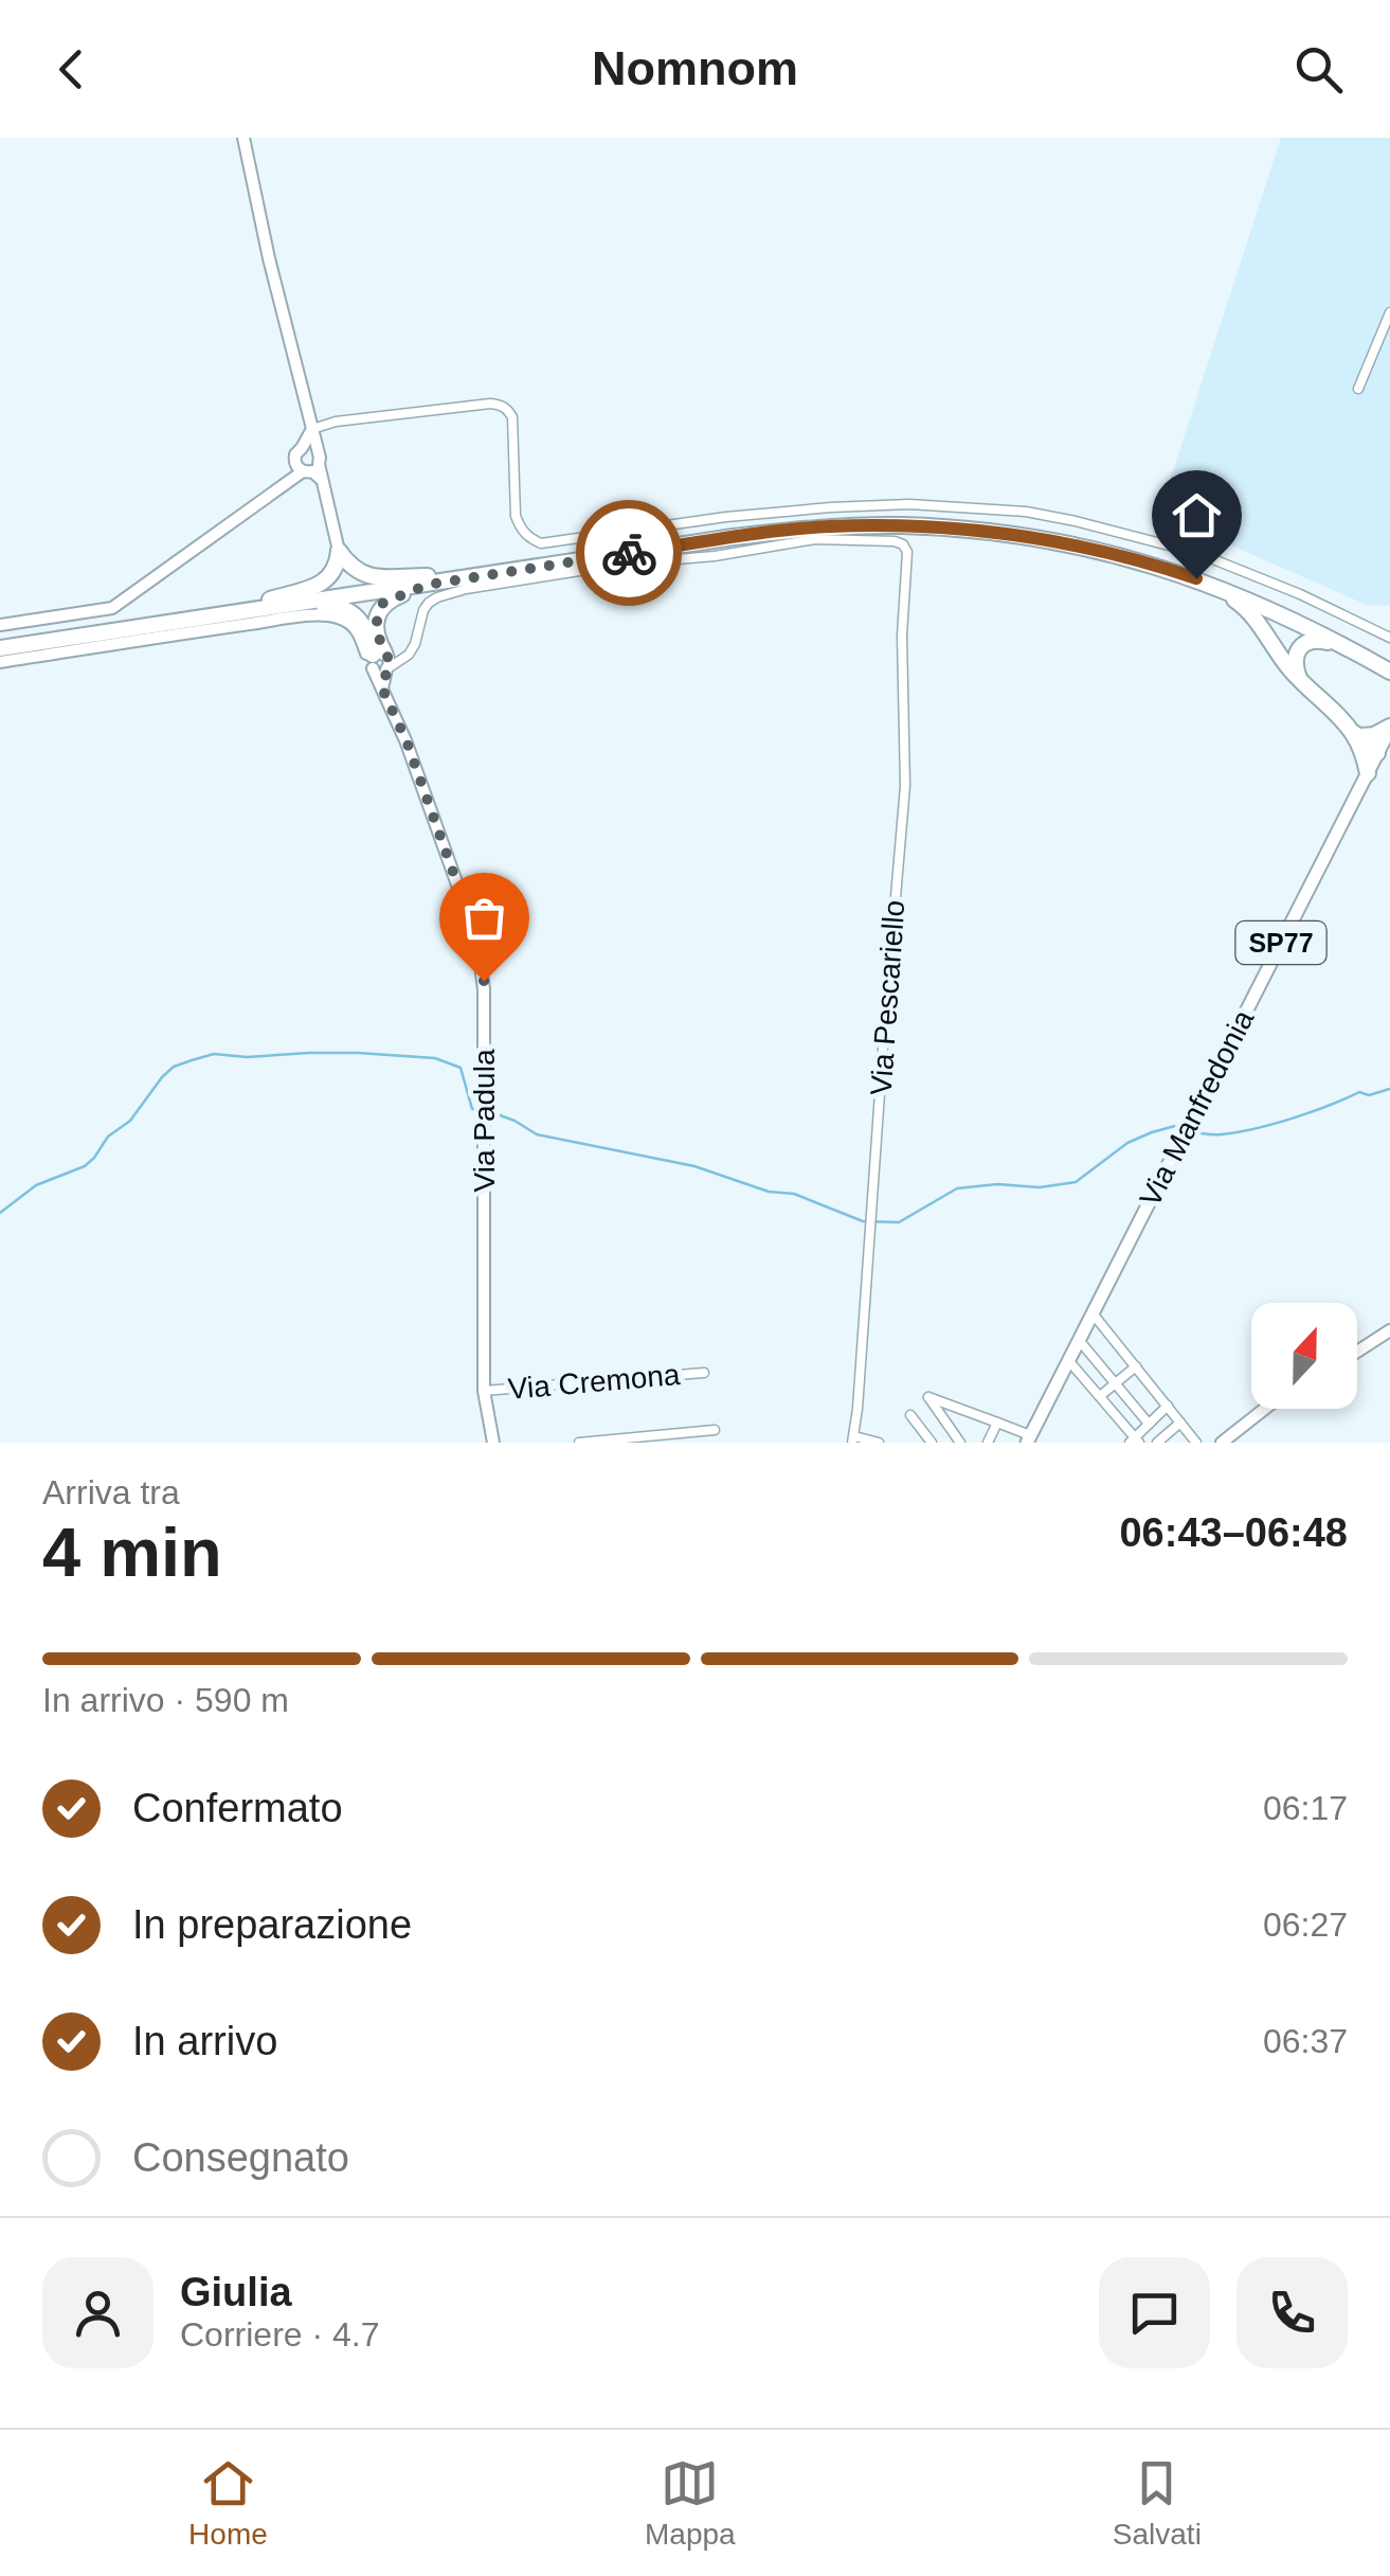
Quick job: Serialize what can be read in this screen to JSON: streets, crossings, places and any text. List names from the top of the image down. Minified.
{"streets":{"main road":["SP77","Via Manfredonia"],"street":["Via Pescariello","Via Padula","Via Cremona"]},"crossings":[["SP77","Via Manfredonia"],["Via Padula","Via Cremona"]],"north":"top","page":{"header":"Nomnom","heading":["4 min","Arriva tra","06:43–06:48"],"panel":["Giulia","Corriere · 4.7"],"bar":"In arrivo · 590 m","list":[["Confermato","06:17"],["In preparazione","06:27"],["In arrivo","06:37"],"Consegnato"],"tabs":["Home","Mappa","Salvati"]}}
